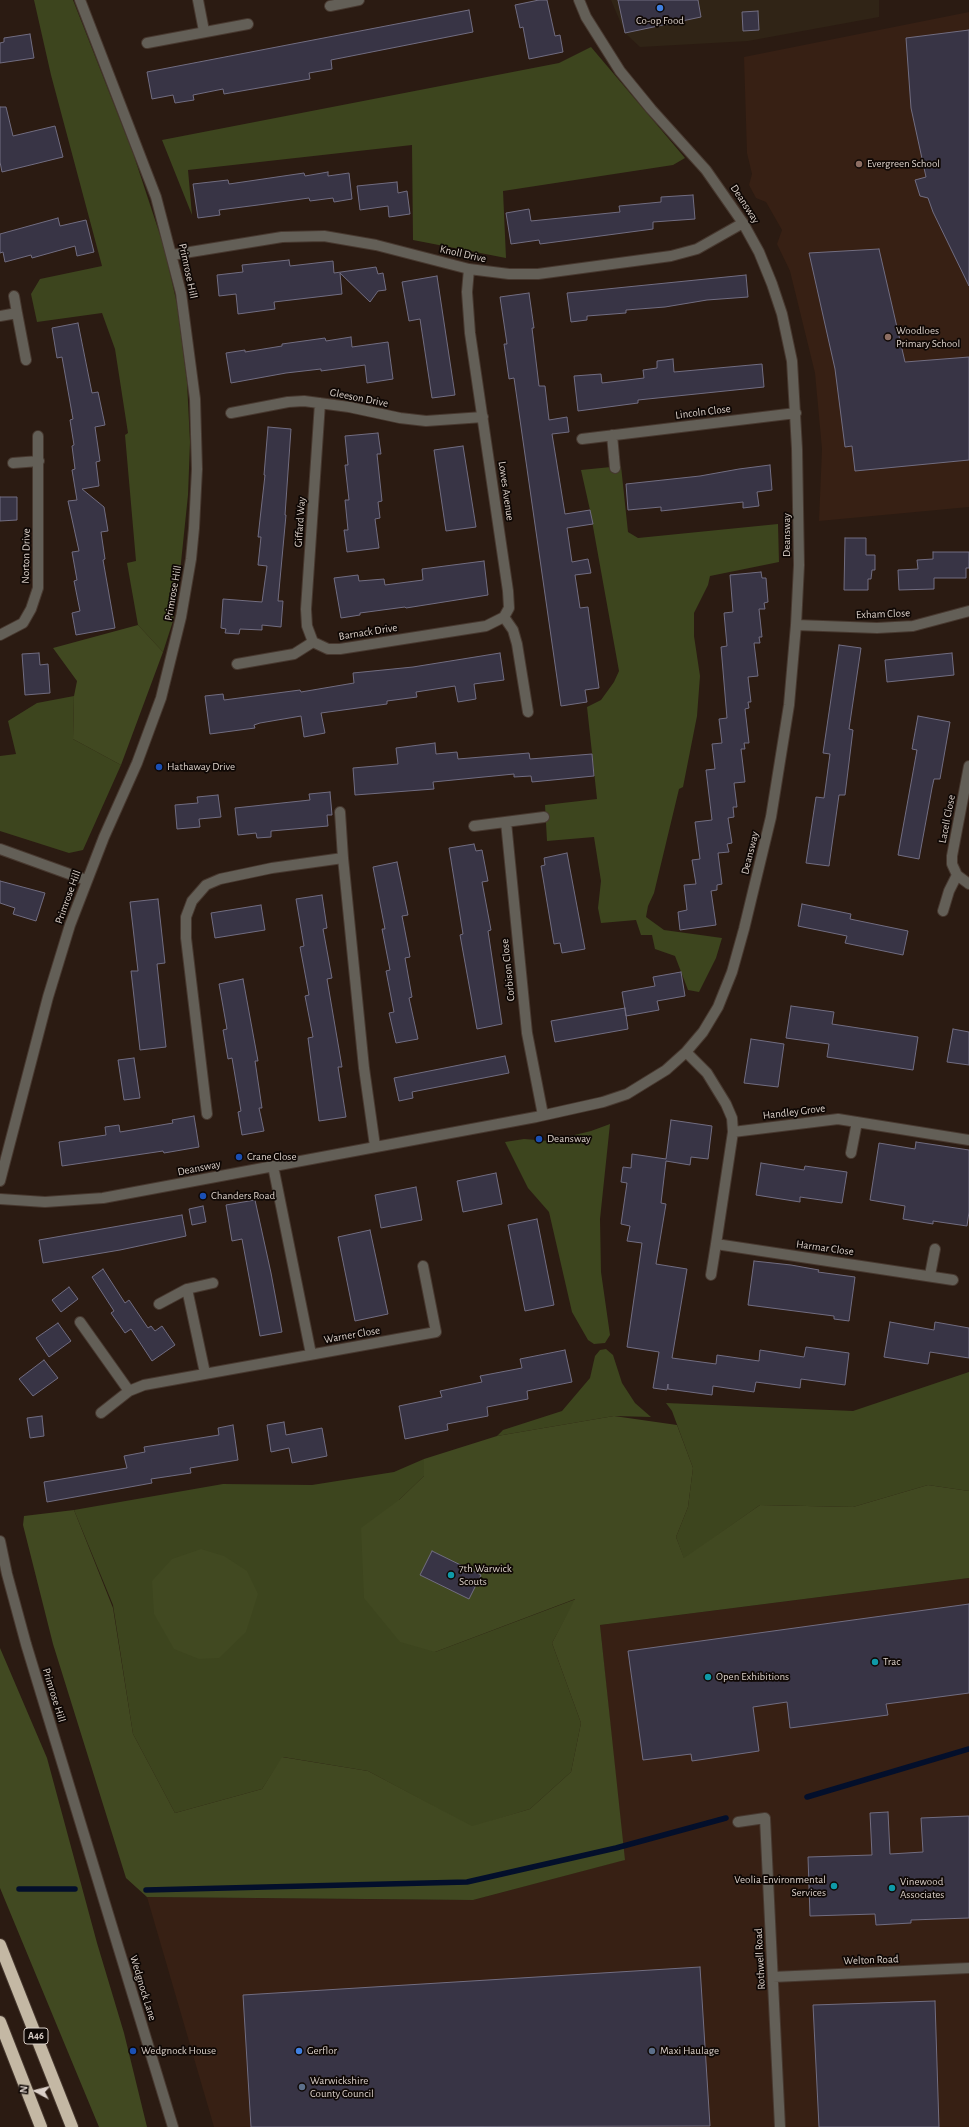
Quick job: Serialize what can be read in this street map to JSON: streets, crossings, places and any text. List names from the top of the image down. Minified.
{"streets":{"highway":["A46"],"street":["Deansway","Knoll Drive","Primrose Hill","Gleeson Drive","Lincoln Close","Lowes Avenue","Giffard Way","Norton Drive","Exham Close","Barnack Drive","Lacell Close","Corbison Close","Handley Grove","Harmar Close","Warner Close","Rothwell Road","Welton Road","Wedgnock Lane"]},"crossings":[["Deansway","Knoll Drive"],["Deansway","Lincoln Close"],["Deansway","Exham Close"],["Deansway","Corbison Close"],["Knoll Drive","Primrose Hill"],["Knoll Drive","Lowes Avenue"],["Primrose Hill","Wedgnock Lane"],["Gleeson Drive","Lowes Avenue"],["Gleeson Drive","Giffard Way"],["Lowes Avenue","Barnack Drive"],["Giffard Way","Barnack Drive"],["Rothwell Road","Welton Road"]],"places":["Co-op Food","Evergreen School","Woodloes Primary School","Hathaway Drive","Deansway","Crane Close","Chanders Road","7th Warwick Scouts","Trac","Open Exhibitions","Veolia Environmental Services","Vinewood Associates","Wedgnock House","Gerflor","Maxi Haulage","Warwickshire County Council"],"north":"left"}
